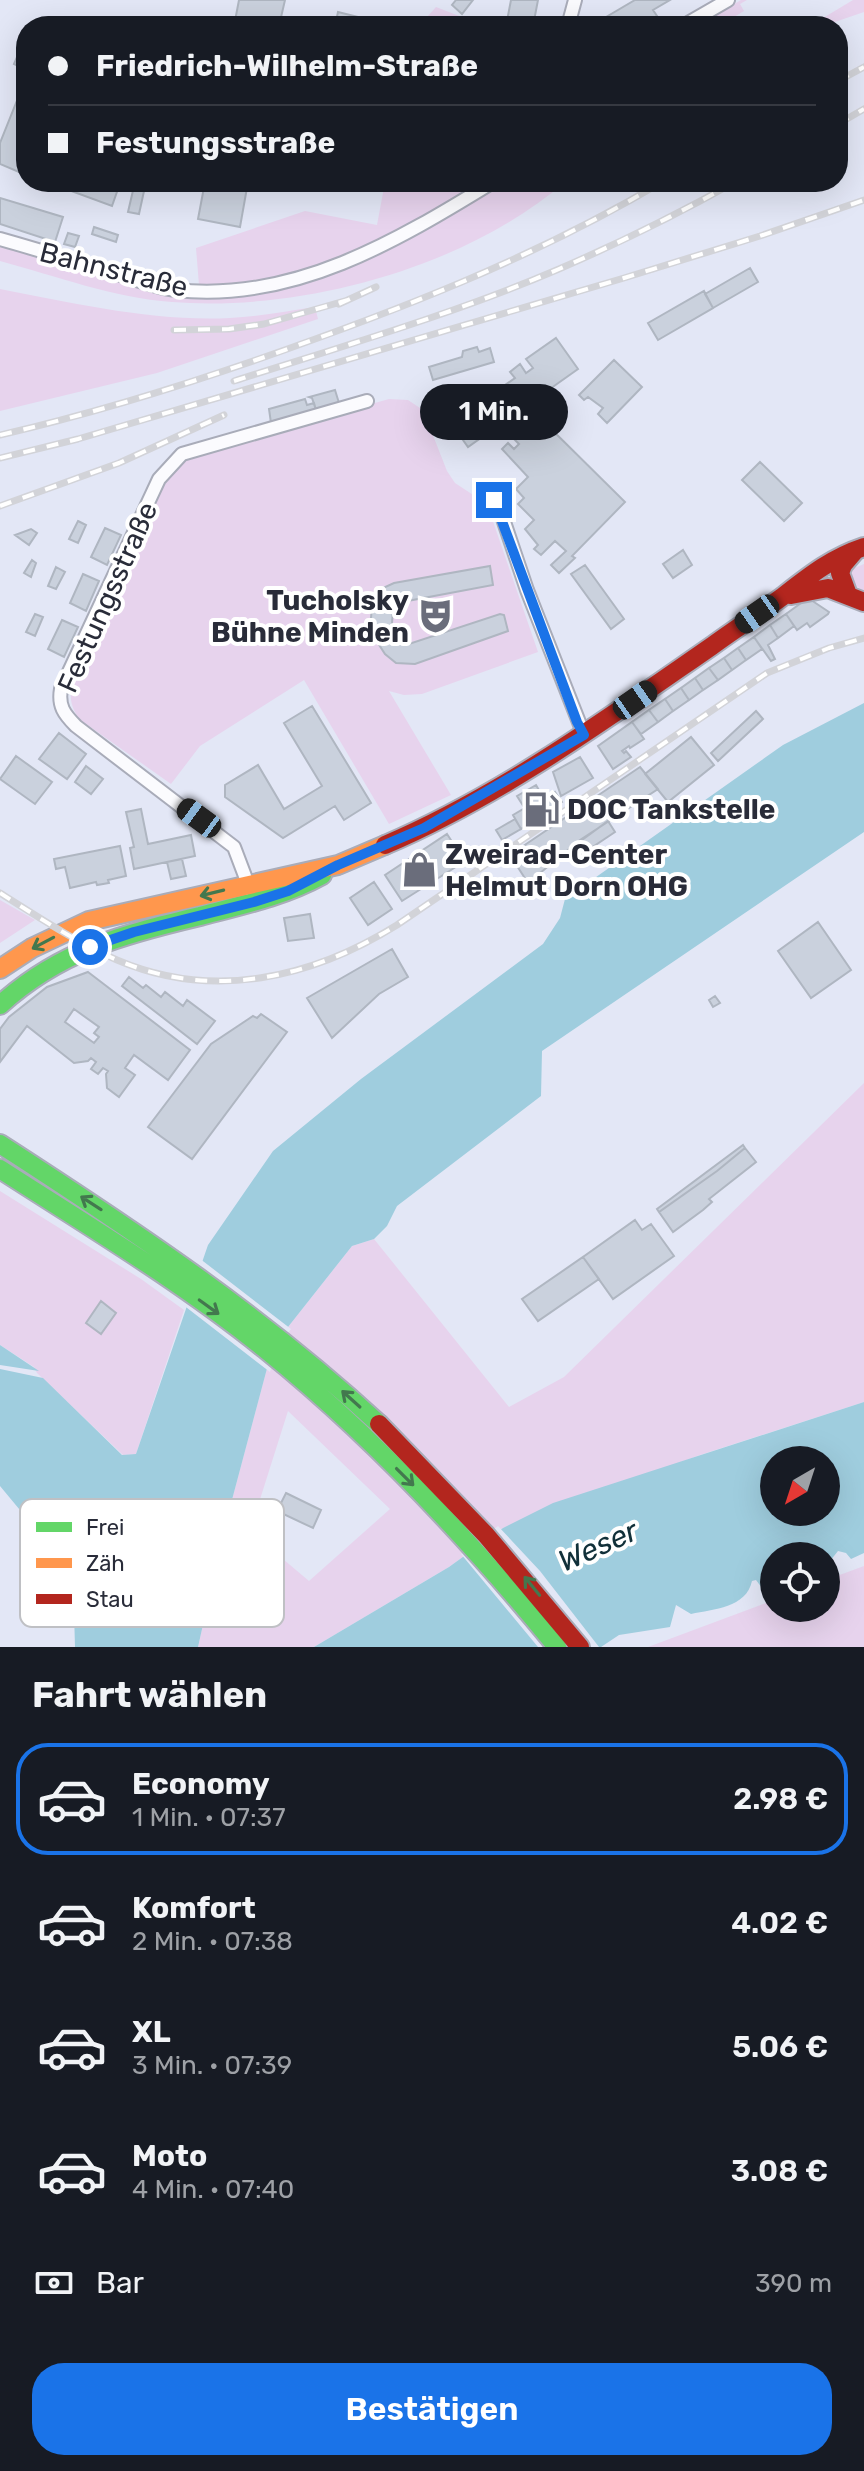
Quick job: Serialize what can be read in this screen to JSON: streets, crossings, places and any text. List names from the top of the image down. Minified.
{"streets":{"street":["Bahnstraße","Festungsstraße"]},"water":["Weser"],"places":{"theatre":["Tucholsky Bühne Minden"],"fuel station":["DOC Tankstelle"],"shop":["Zweirad-Center Helmut Dorn OHG"]},"legend":["Frei","Zäh","Stau"],"north":"bottom left","page":{"banner":["Friedrich-Wilhelm-Straße","Festungsstraße"],"bubble":"1 Min.","heading":"Fahrt wählen","list":[{"name":"Economy","note":"1 Min. · 07:37","value":"2.98 €"},{"name":"Komfort","note":"2 Min. · 07:38","value":"4.02 €"},{"name":"XL","note":"3 Min. · 07:39","value":"5.06 €"},{"name":"Moto","note":"4 Min. · 07:40","value":"3.08 €"}],"pay":["Bar","390 m"],"buttons":"Bestätigen"}}
